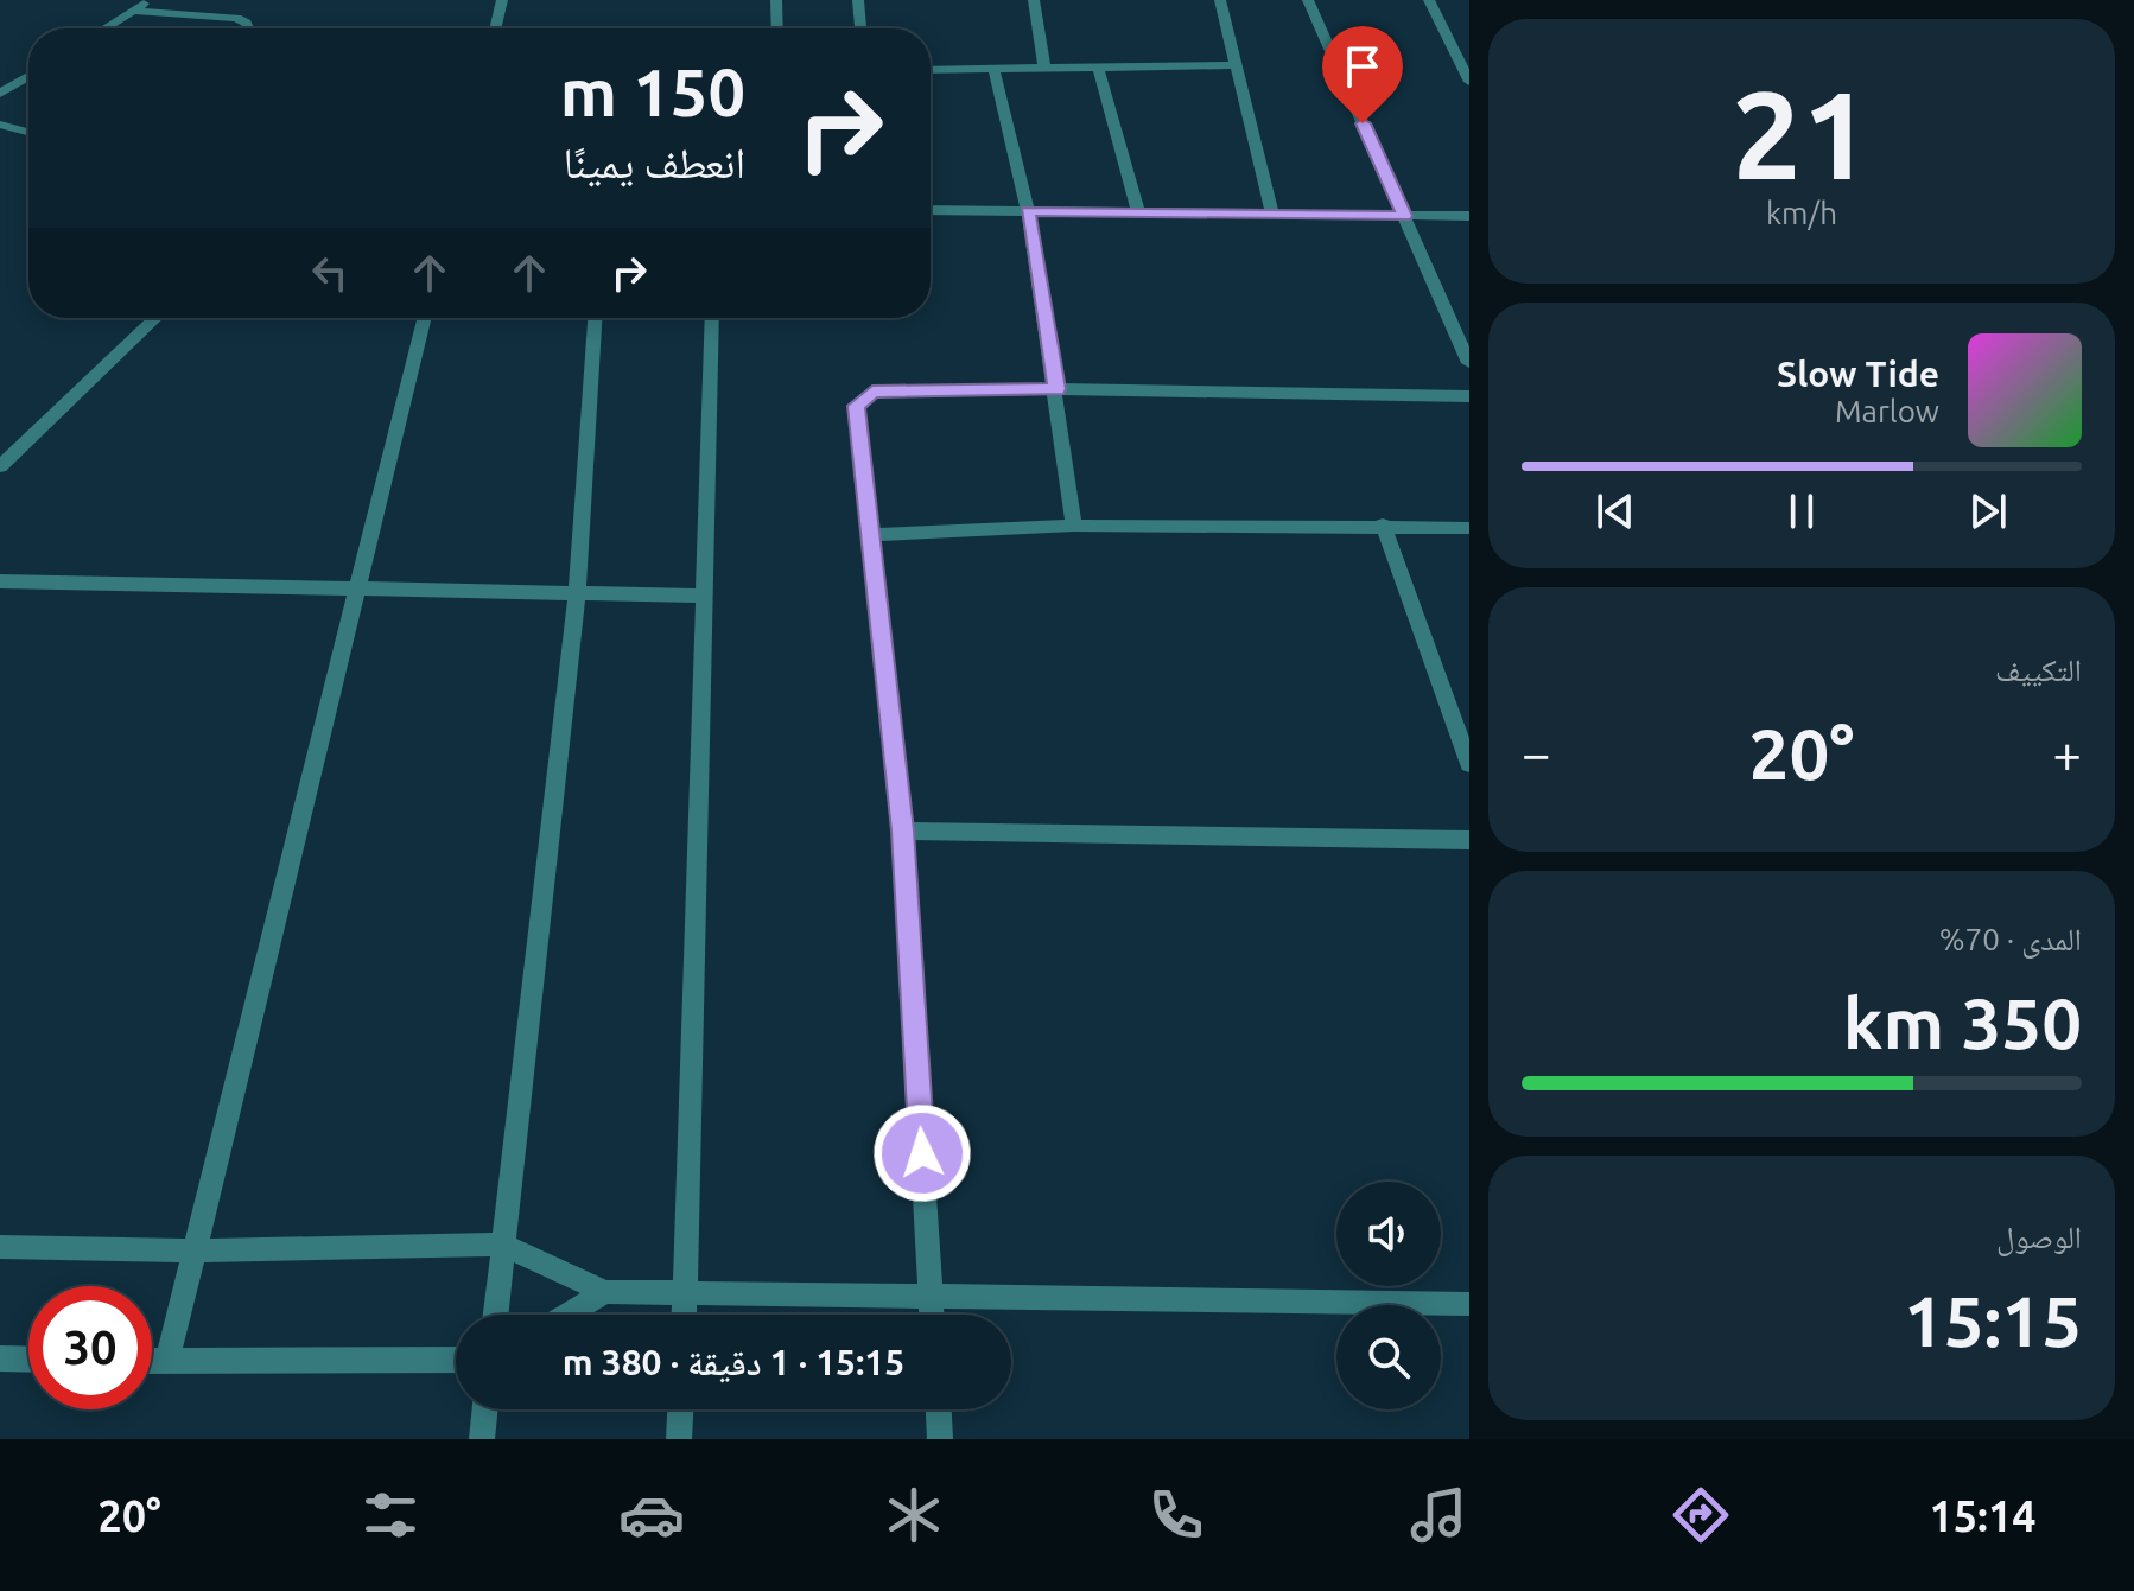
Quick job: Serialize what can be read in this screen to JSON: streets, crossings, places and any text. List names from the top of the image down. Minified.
{"page":{"tile":[["21","km/h"],"التكييف",["المدى · 70%","350 km"],["الوصول","15:15"]],"turn":["150 m","انعطف يمينًا"],"song":["Slow Tide","Marlow"],"heat":["−","20°","+"],"limit":"30","trip":"15:15 · 1 دقيقة · 380 m","tabs":["15:14","20°"]}}
